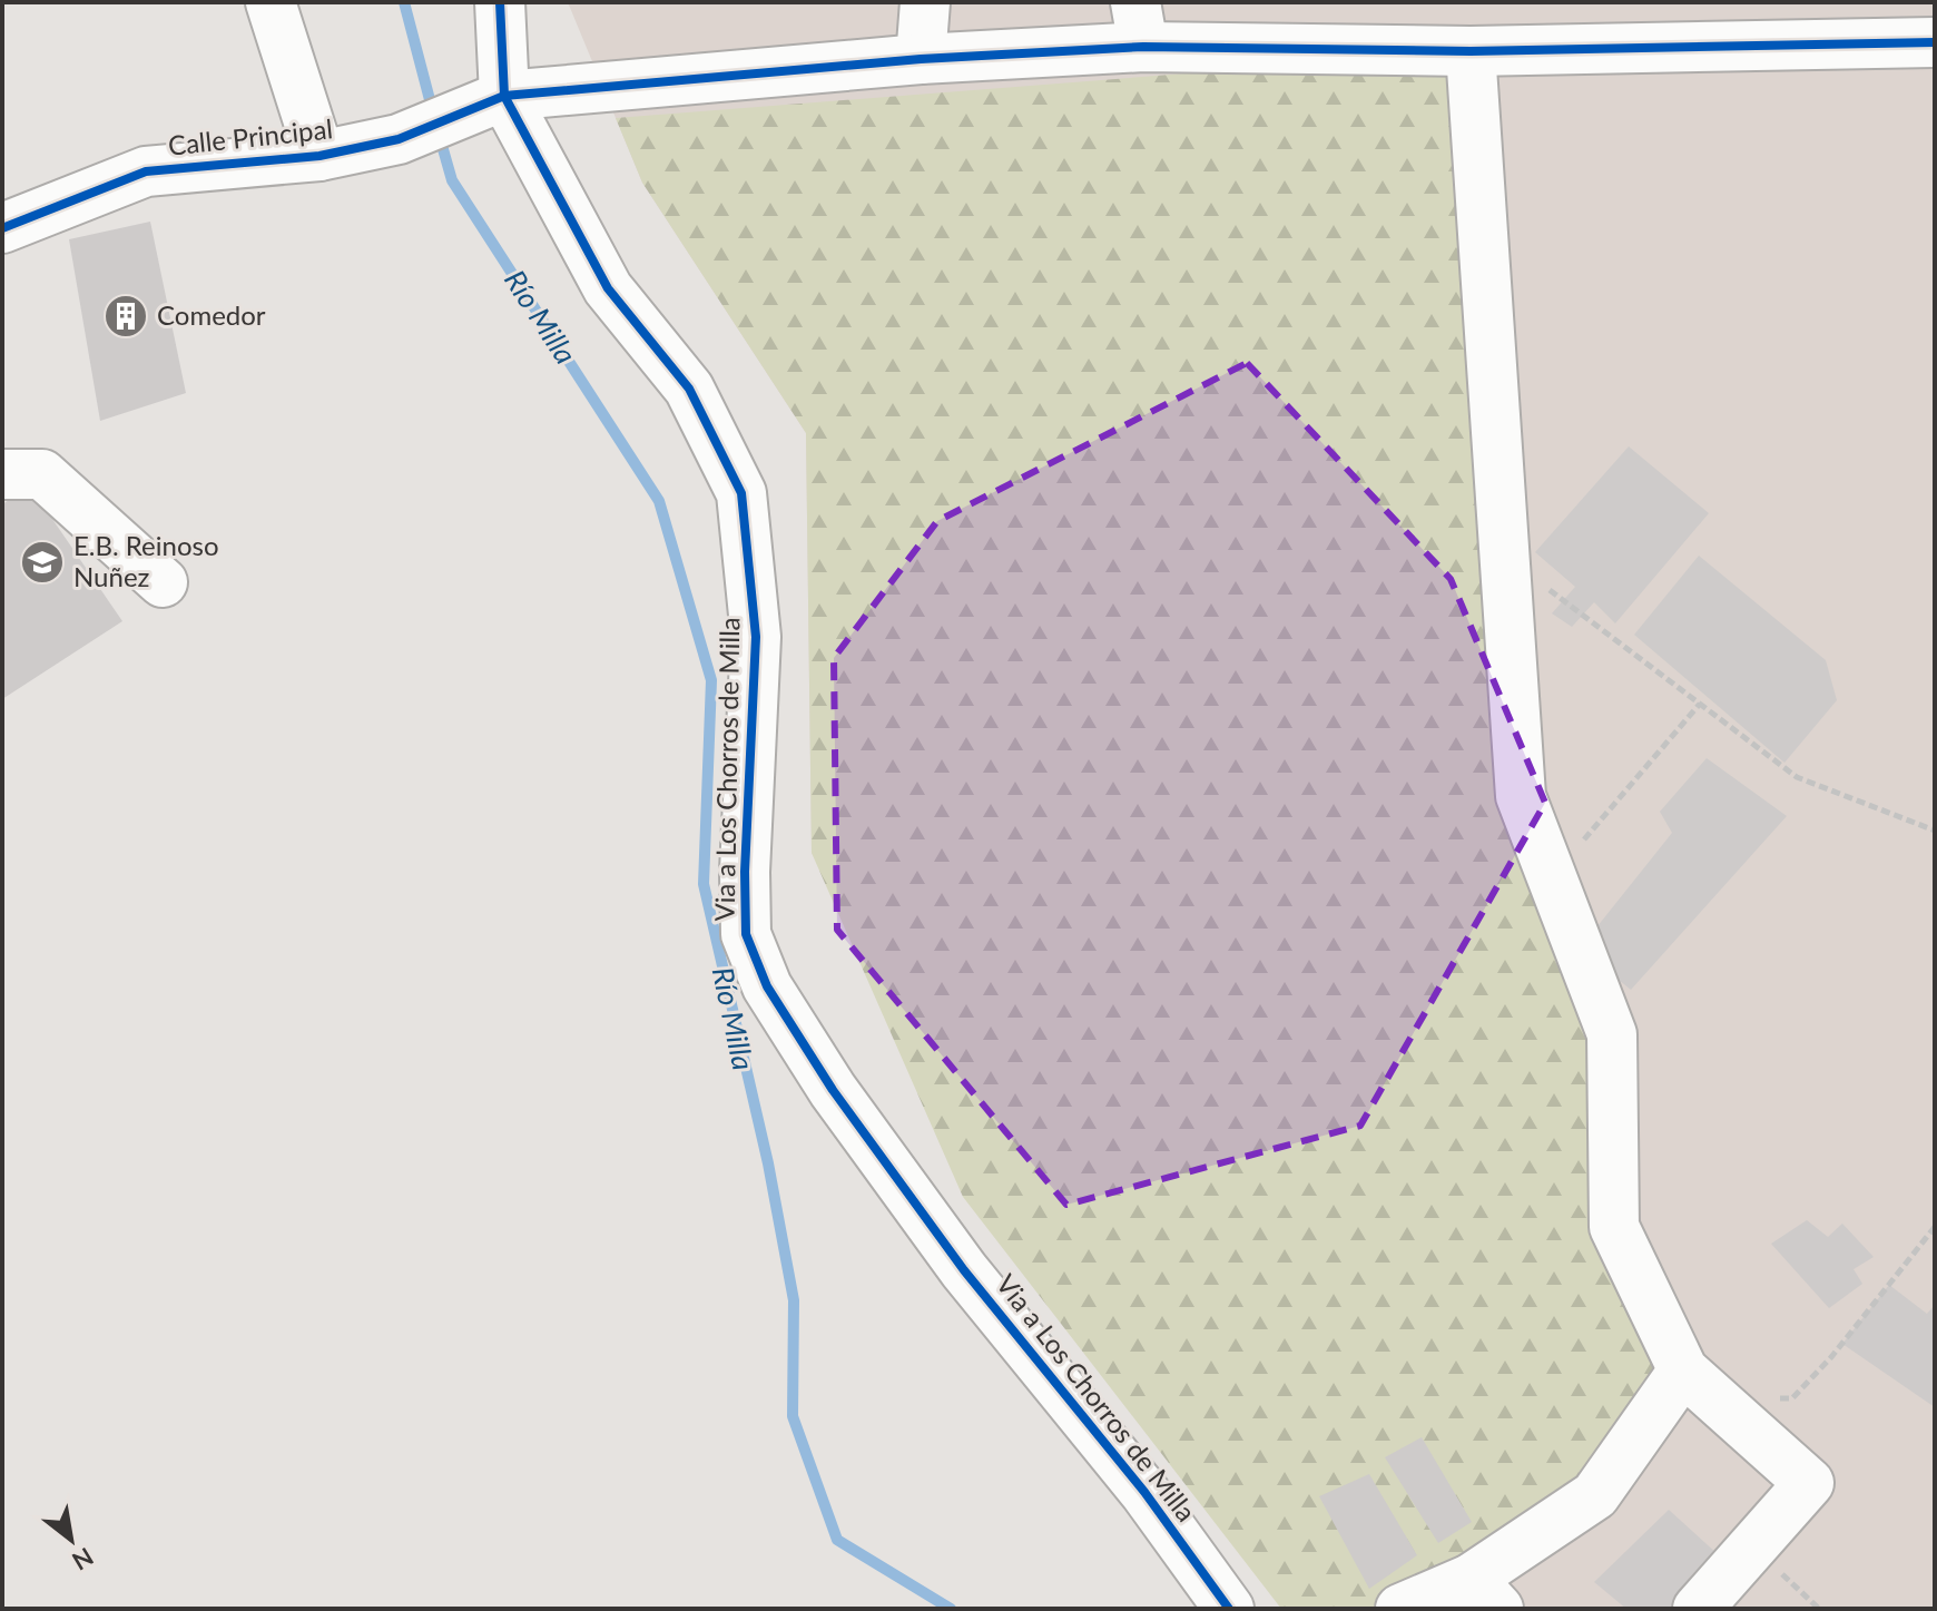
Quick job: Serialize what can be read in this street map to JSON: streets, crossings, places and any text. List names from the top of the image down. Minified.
{"streets":{"street":["Calle Principal","Via a Los Chorros de Milla"]},"crossings":[["Calle Principal","Via a Los Chorros de Milla"]],"water":["Río Milla"],"places":{"building":["Comedor"],"school or university":["E.B. Reinoso Nuñez"]},"north":"bottom right"}
